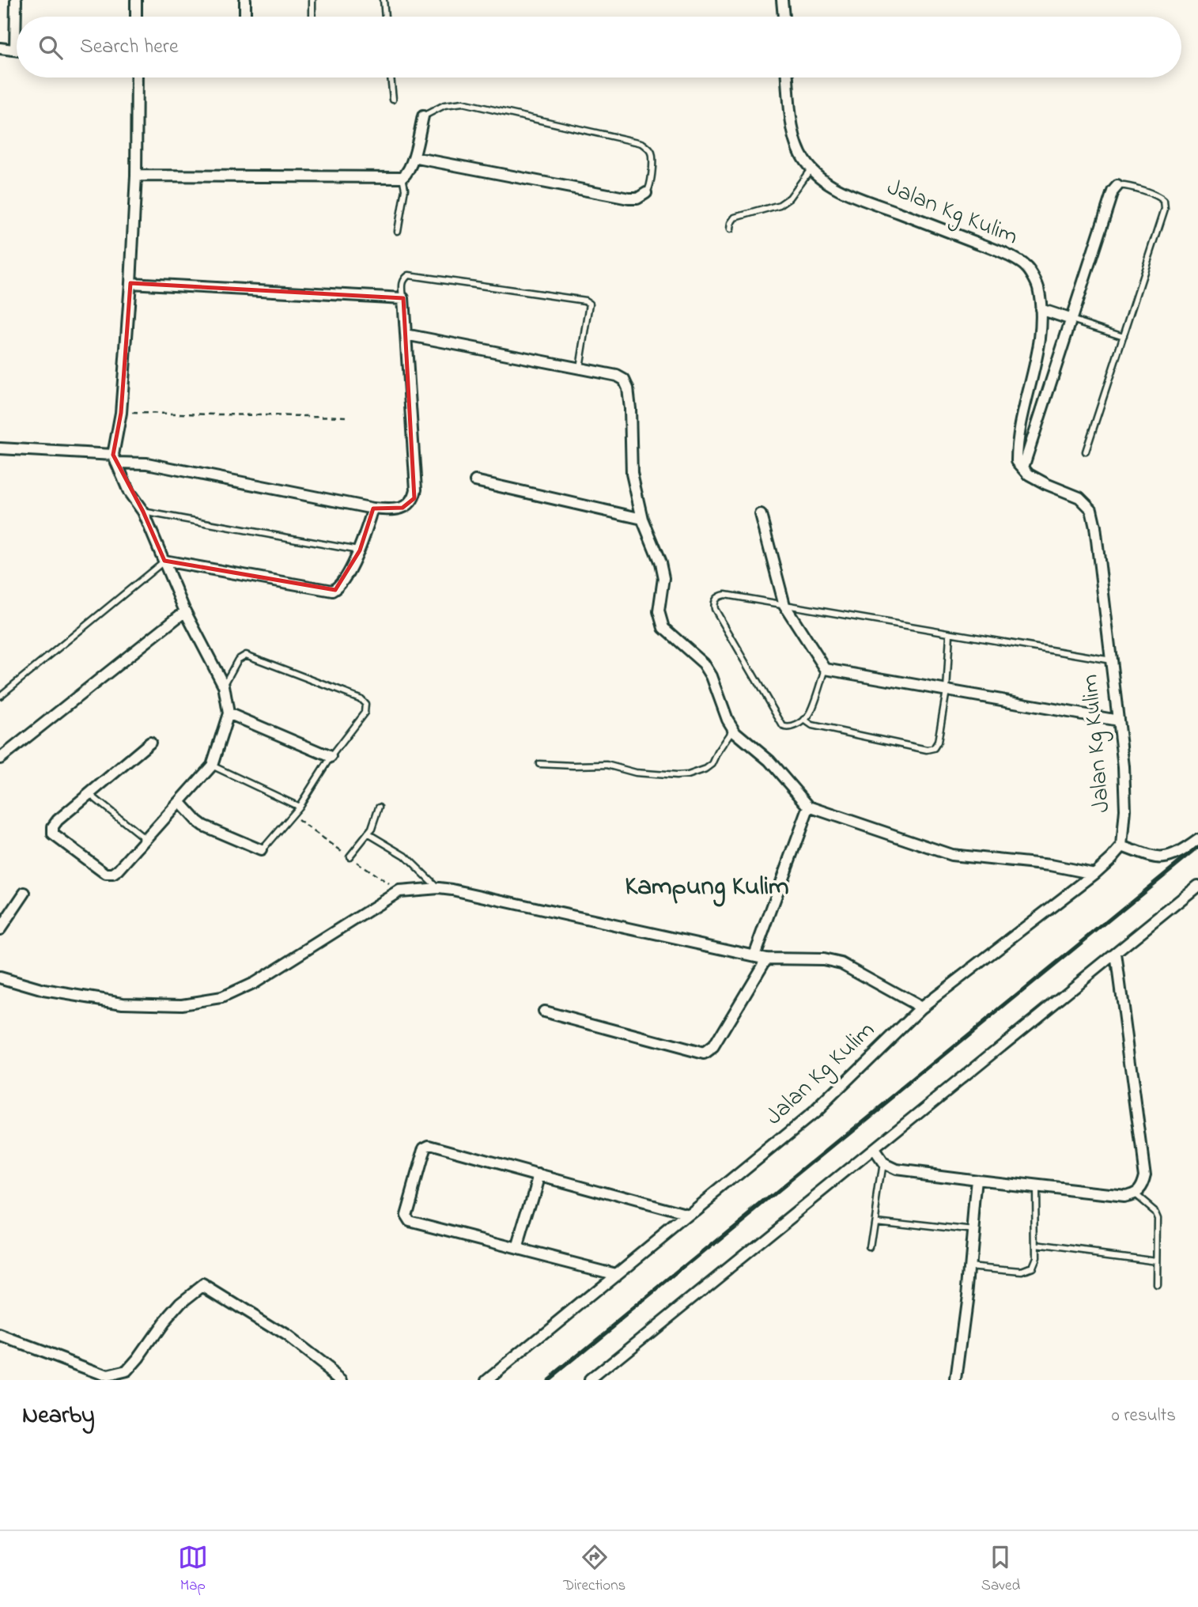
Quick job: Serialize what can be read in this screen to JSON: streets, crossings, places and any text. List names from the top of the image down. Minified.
{"streets":{"street":["Jalan Kg Kulim"]},"districts":["Kampung Kulim"],"page":{"search":"Search here","heading":["Nearby","0 results"],"nav":["Map","Directions","Saved"]}}
